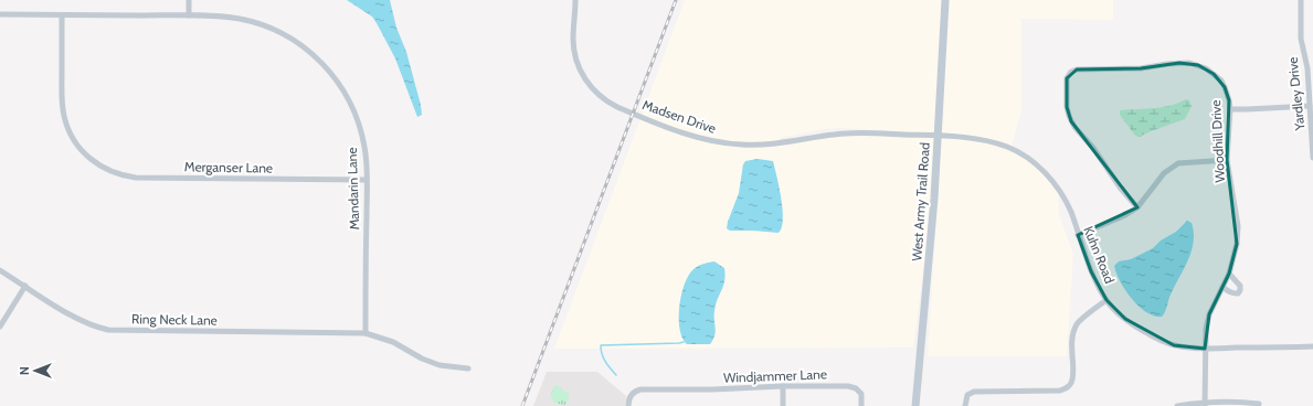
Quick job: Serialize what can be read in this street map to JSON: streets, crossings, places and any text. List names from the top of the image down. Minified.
{"streets":{"main road":["West Army Trail Road"],"street":["Yardley Drive","Madsen Drive","Woodhill Drive","Merganser Lane","Mandarin Lane","Kuhn Road","Ring Neck Lane","Windjammer Lane"]},"crossings":[["Madsen Drive","West Army Trail Road"],["Madsen Drive","Kuhn Road"],["Woodhill Drive","Kuhn Road"],["Merganser Lane","Mandarin Lane"],["Mandarin Lane","Ring Neck Lane"],["West Army Trail Road","Kuhn Road"]],"north":"left"}
